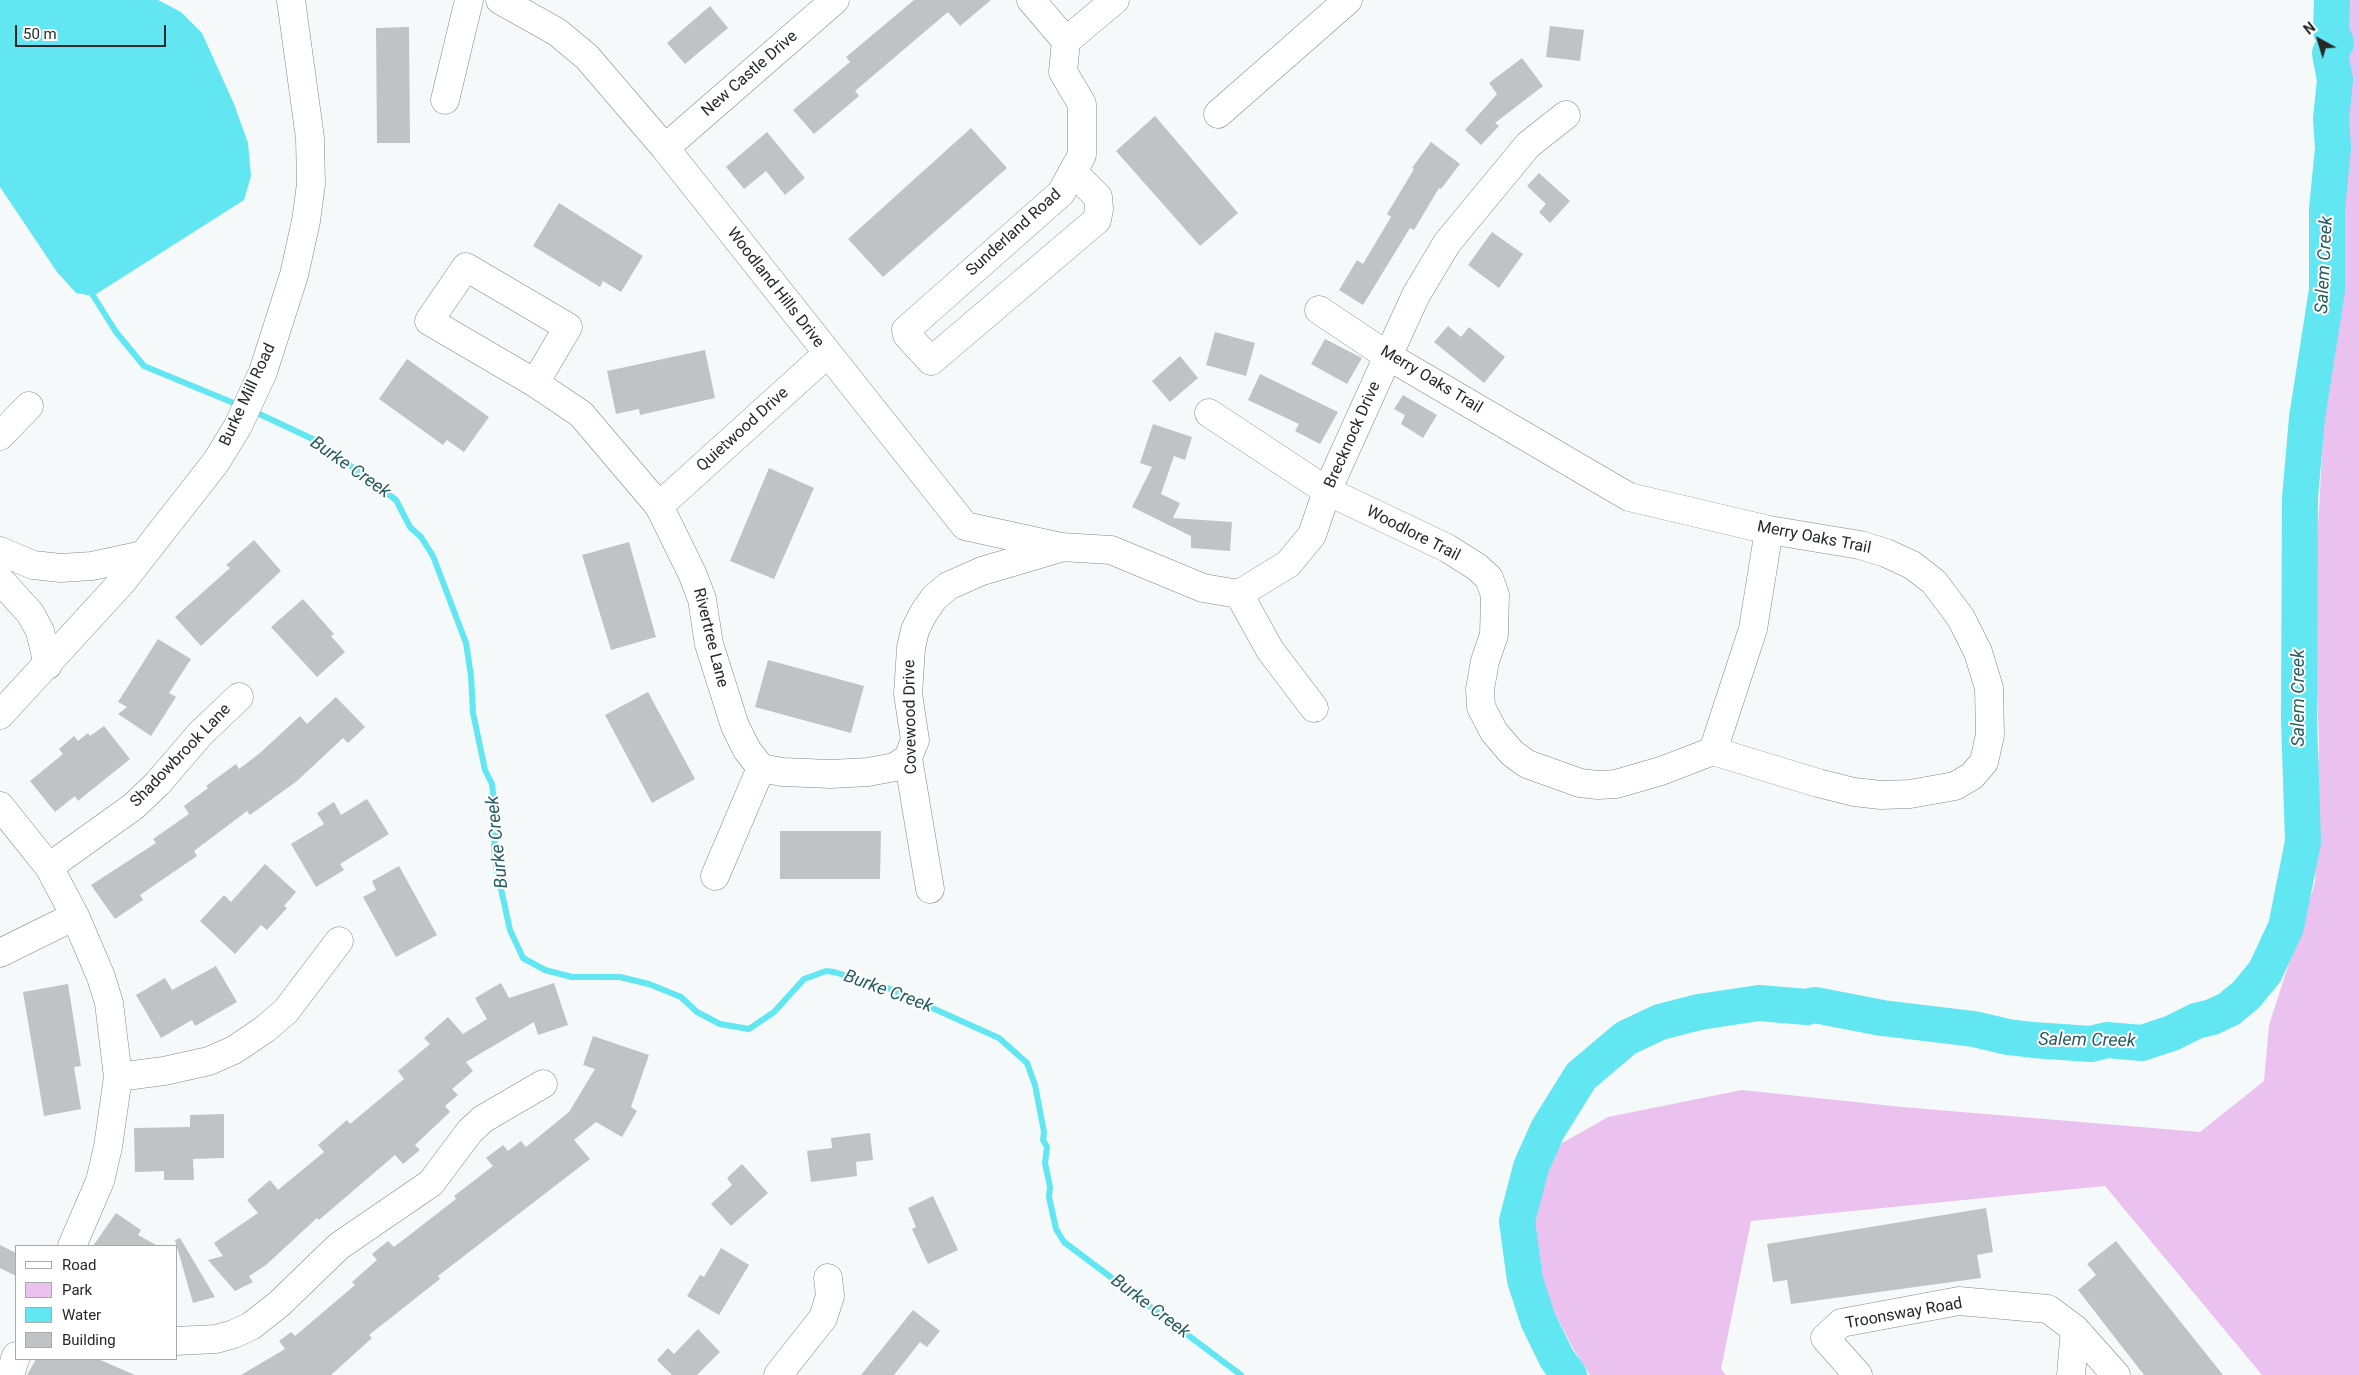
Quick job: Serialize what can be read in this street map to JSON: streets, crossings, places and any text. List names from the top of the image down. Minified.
{"streets":{"street":["New Castle Drive","Sunderland Road","Woodland Hills Drive","Merry Oaks Trail","Burke Mill Road","Quietwood Drive","Brecknock Drive","Woodlore Trail","Rivertree Lane","Covewood Drive","Shadowbrook Lane","Troonsway Road"]},"crossings":[["New Castle Drive","Woodland Hills Drive"],["Woodland Hills Drive","Quietwood Drive"],["Woodland Hills Drive","Covewood Drive"],["Merry Oaks Trail","Brecknock Drive"],["Merry Oaks Trail","Woodlore Trail"],["Quietwood Drive","Rivertree Lane"],["Brecknock Drive","Woodlore Trail"]],"water":["Salem Creek","Burke Creek"],"legend":["Road","Park","Water","Building"],"scale_bar":"50 m","north":"top left"}
